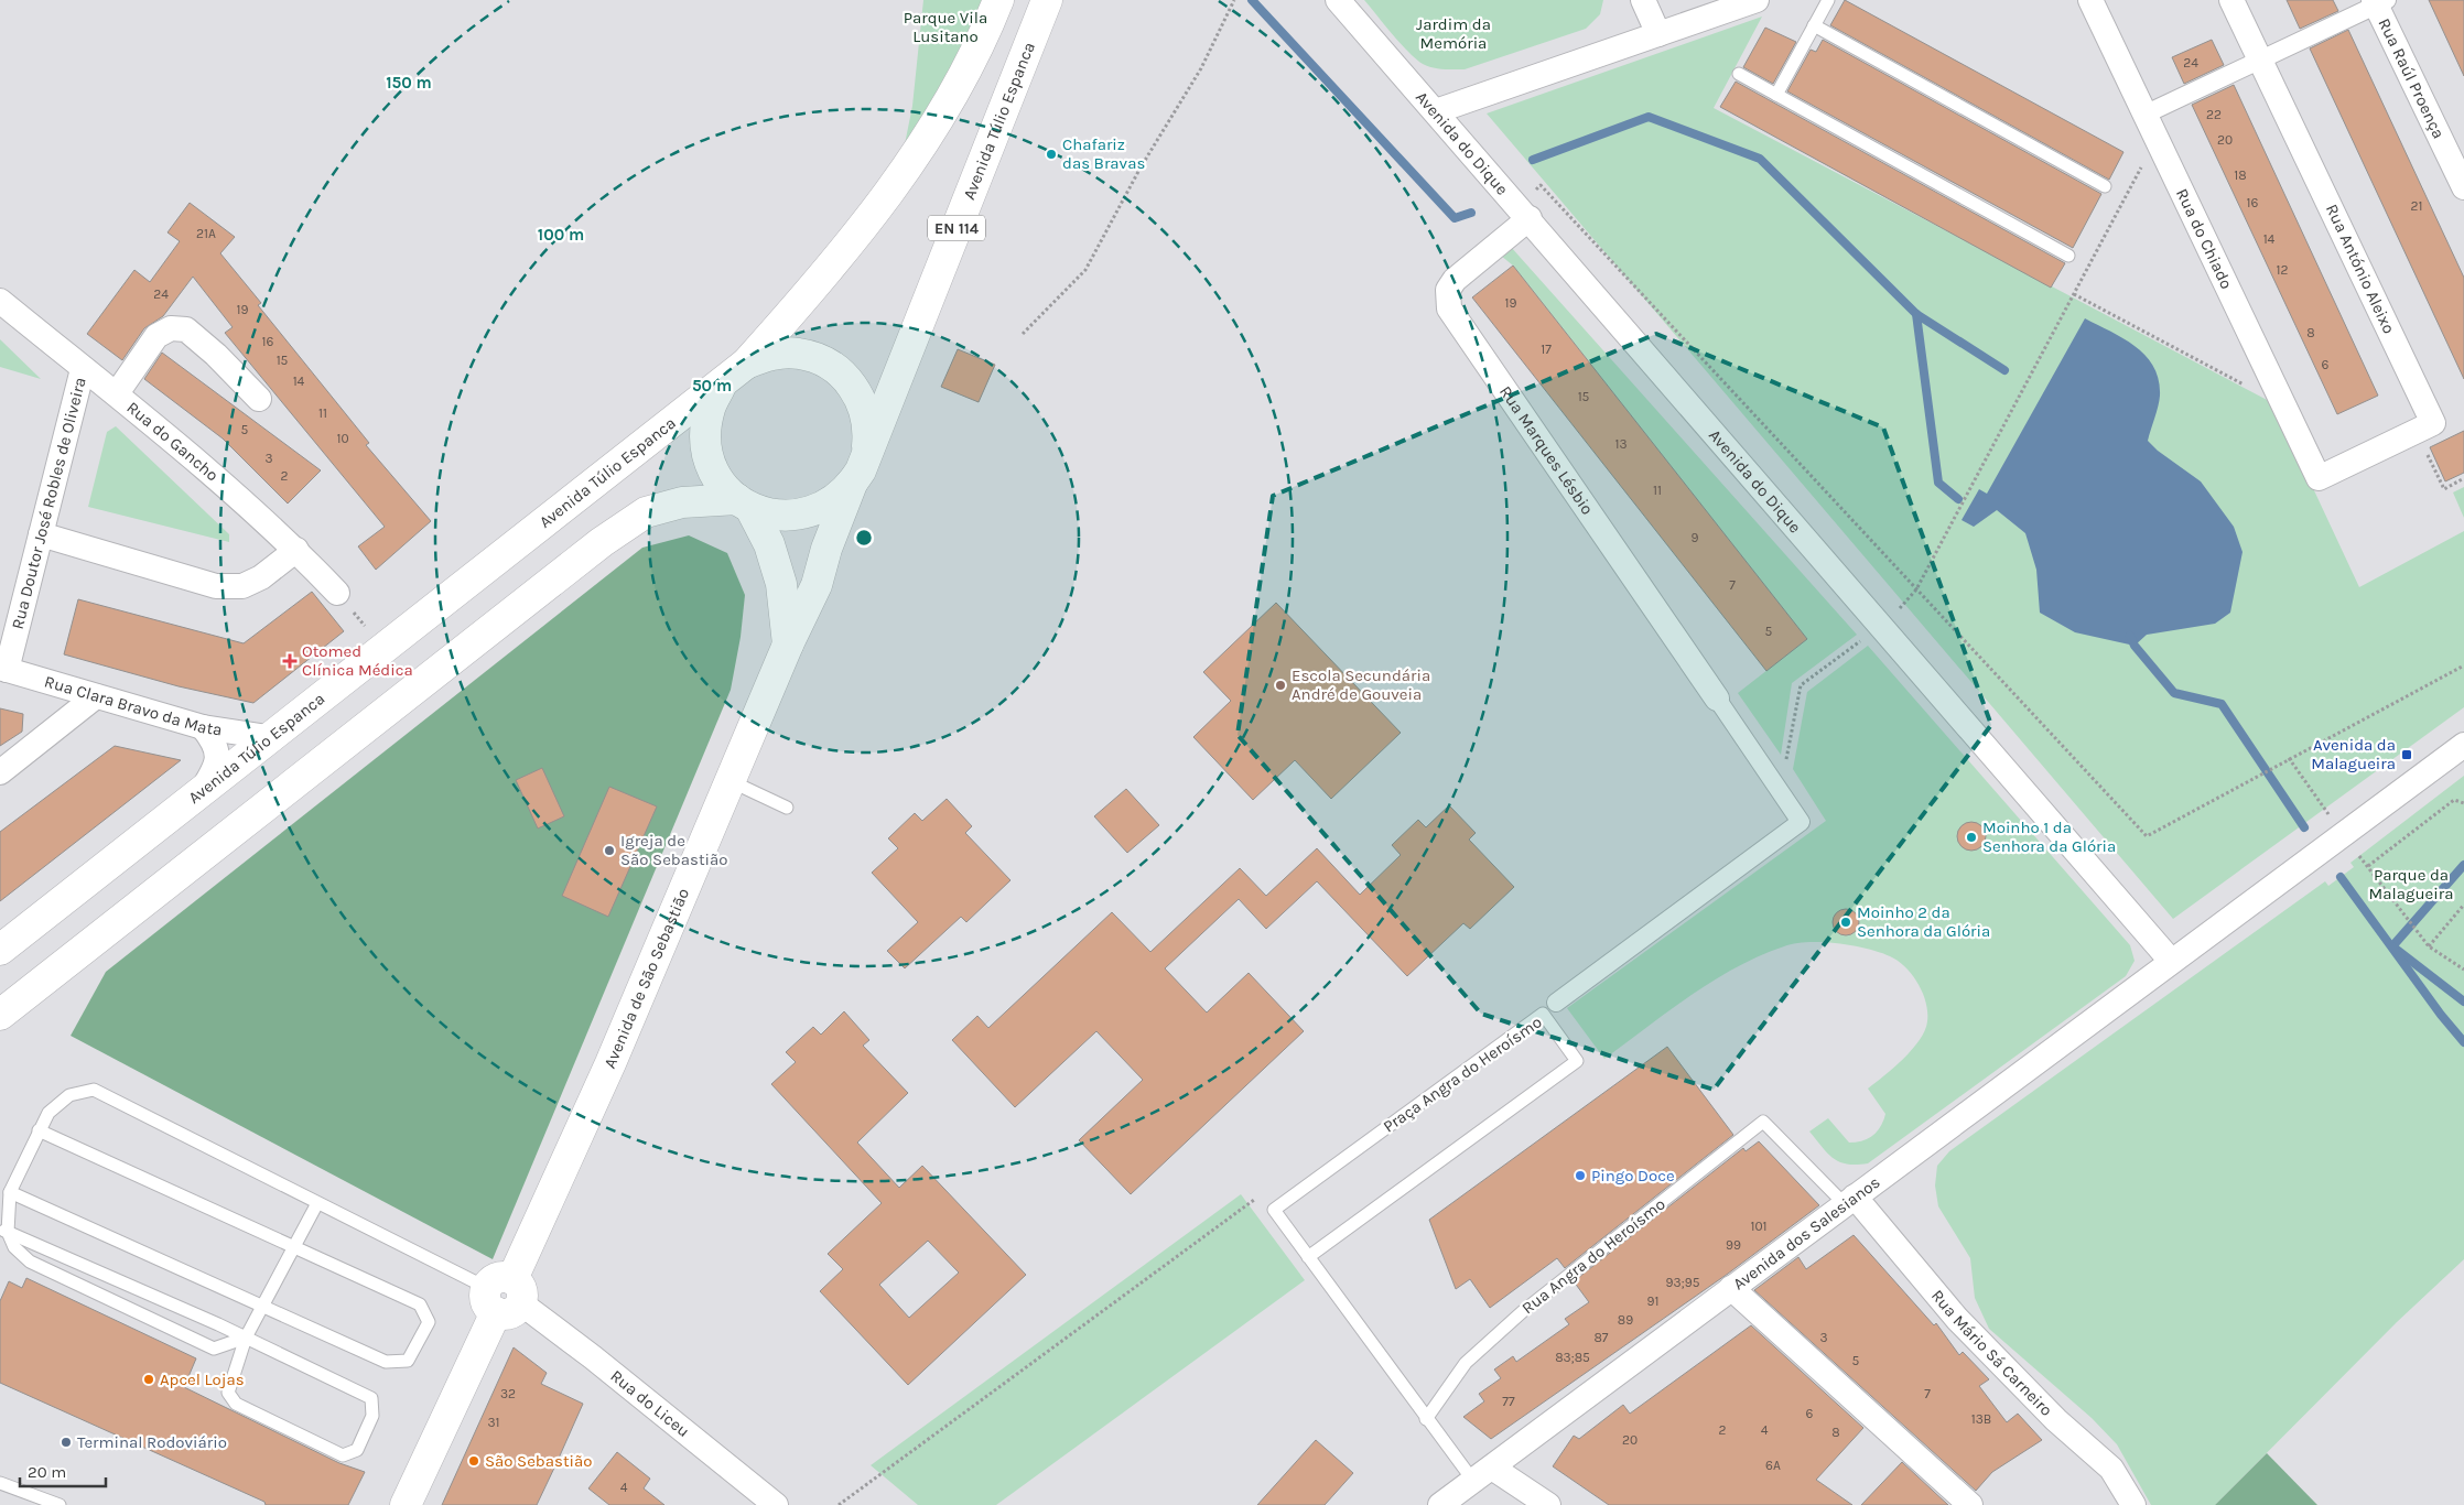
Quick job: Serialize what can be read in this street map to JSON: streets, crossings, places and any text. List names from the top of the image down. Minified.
{"streets":{"main road":["Avenida Túlio Espanca","EN 114","Avenida de São Sebastião"],"street":["Rua Raúl Proença","Avenida do Dique","Rua do Chiado","Rua António Aleixo","Rua do Gancho","Rua Marques Lésbio","Rua Doutor José Robles de Oliveira","Rua Clara Bravo da Mata","Avenida dos Salesianos","Rua Mário Sá Carneiro","Rua do Liceu"],"lane":["Praça Angra do Heroísmo","Rua Angra do Heroísmo"]},"crossings":[["Avenida Túlio Espanca","Rua Clara Bravo da Mata"],["Avenida Túlio Espanca","Avenida de São Sebastião"],["Avenida do Dique","Rua Marques Lésbio"],["Avenida do Dique","Avenida dos Salesianos"],["Rua do Chiado","Rua António Aleixo"],["Rua do Gancho","Rua Doutor José Robles de Oliveira"],["Rua Doutor José Robles de Oliveira","Rua Clara Bravo da Mata"],["Avenida de São Sebastião","Rua do Liceu"],["Avenida dos Salesianos","Rua Angra do Heroísmo"],["Avenida dos Salesianos","Rua Mário Sá Carneiro"],["Rua Angra do Heroísmo","Rua Mário Sá Carneiro"]],"parks":["Parque Vila Lusitano","Jardim da Memória","Parque da Malagueira"],"places":{"other":["Chafariz das Bravas","Escola Secundária André de Gouveia","Moinho 1 da Senhora da Glória","Igreja de São Sebastião","Moinho 2 da Senhora da Glória","Pingo Doce","Apcel Lojas","Terminal Rodoviário","São Sebastião"],"health":["Otomed Clínica Médica"],"transit":["Avenida da Malagueira"]},"house_numbers":["24","22","20","18","16","21","21A","14","12","24","19","19","8","16","17","15","6","14","15","11","5","10","13","3","2","11","9","7","5","101","99","93;95","91","89","87","3","83;85","5","32","7","77","6","13B","31","2","4","8","20","6A","4"],"scale_bar":"20 m","rings":["150 m","100 m","50 m"]}
